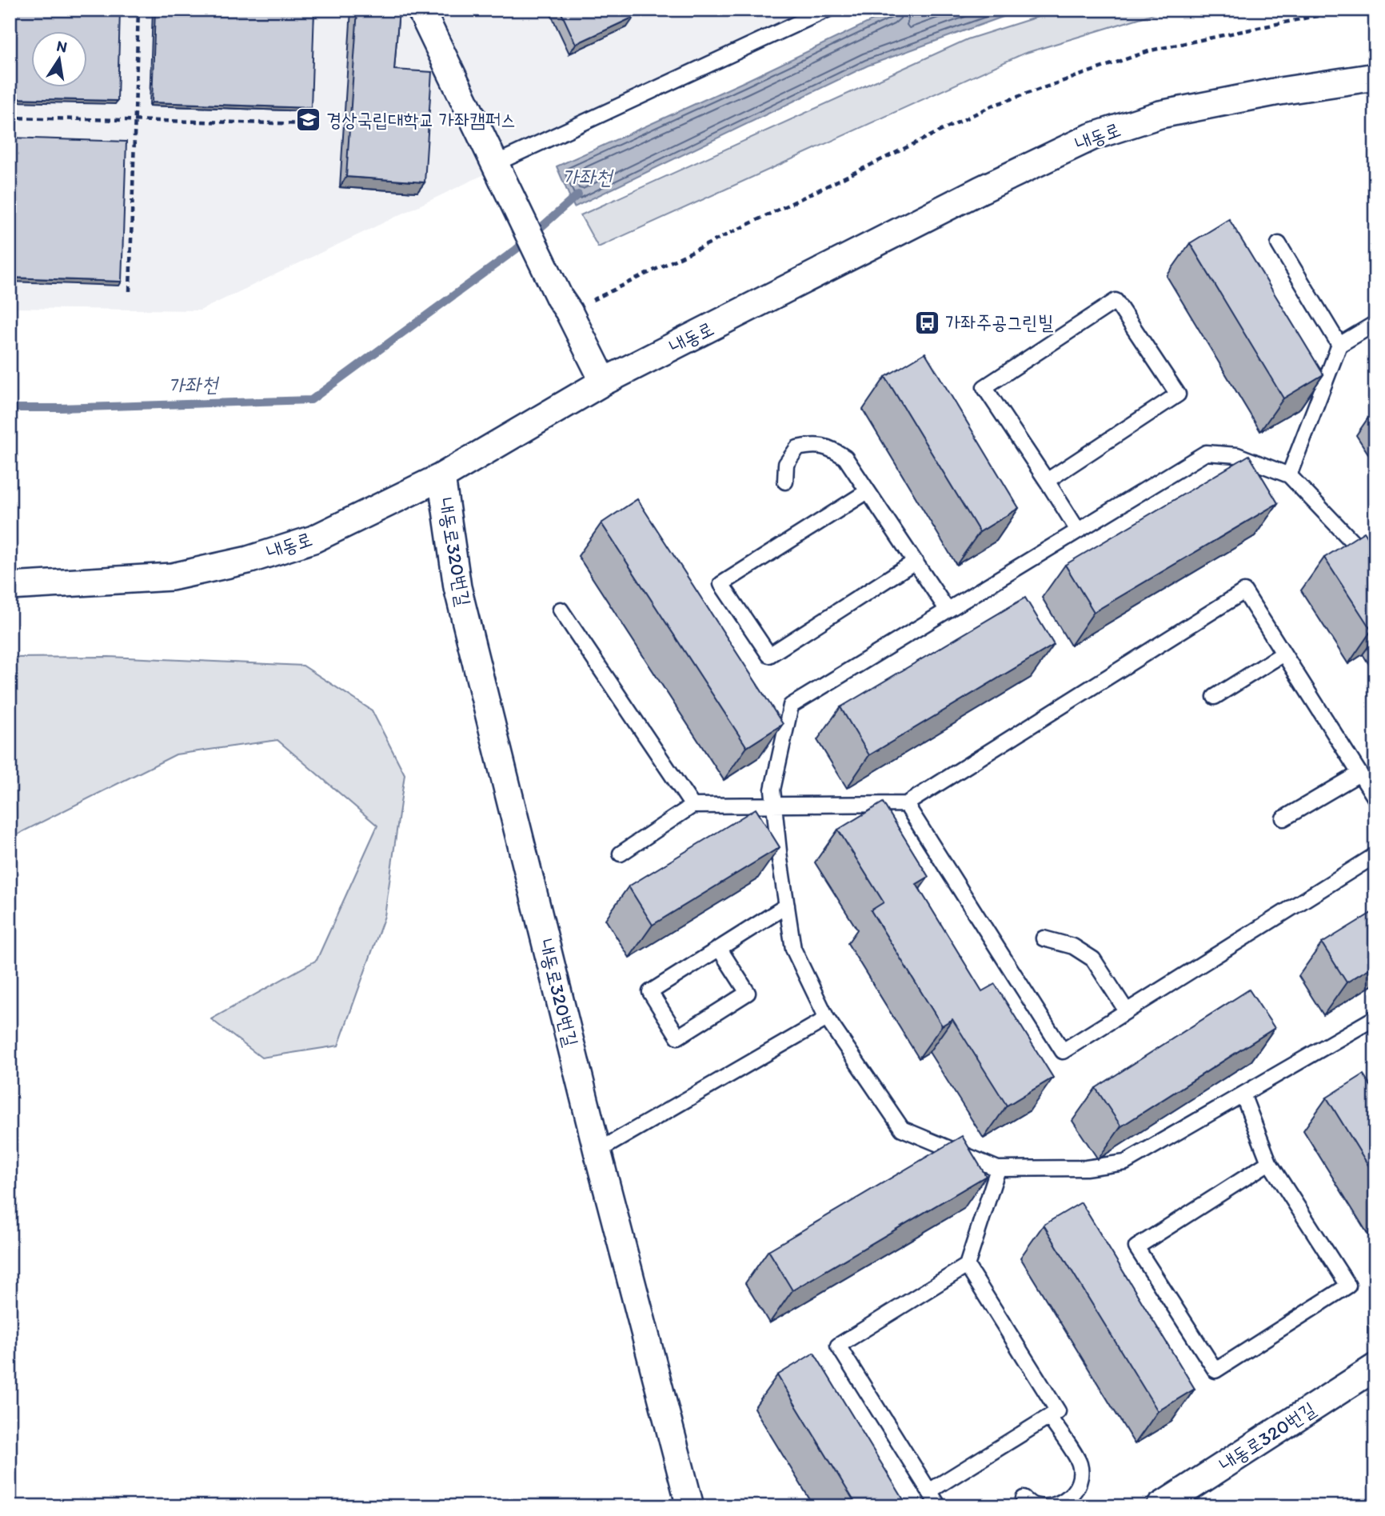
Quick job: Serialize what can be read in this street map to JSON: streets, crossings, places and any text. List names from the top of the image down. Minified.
{"streets":{"street":["내동로","내동로320번길"]},"crossings":[["내동로","내동로320번길"]],"water":["가좌천"],"places":{"school or university":["경상국립대학교 가좌캠퍼스"],"bus stop":["가좌주공그린빌"]},"north":"top"}
